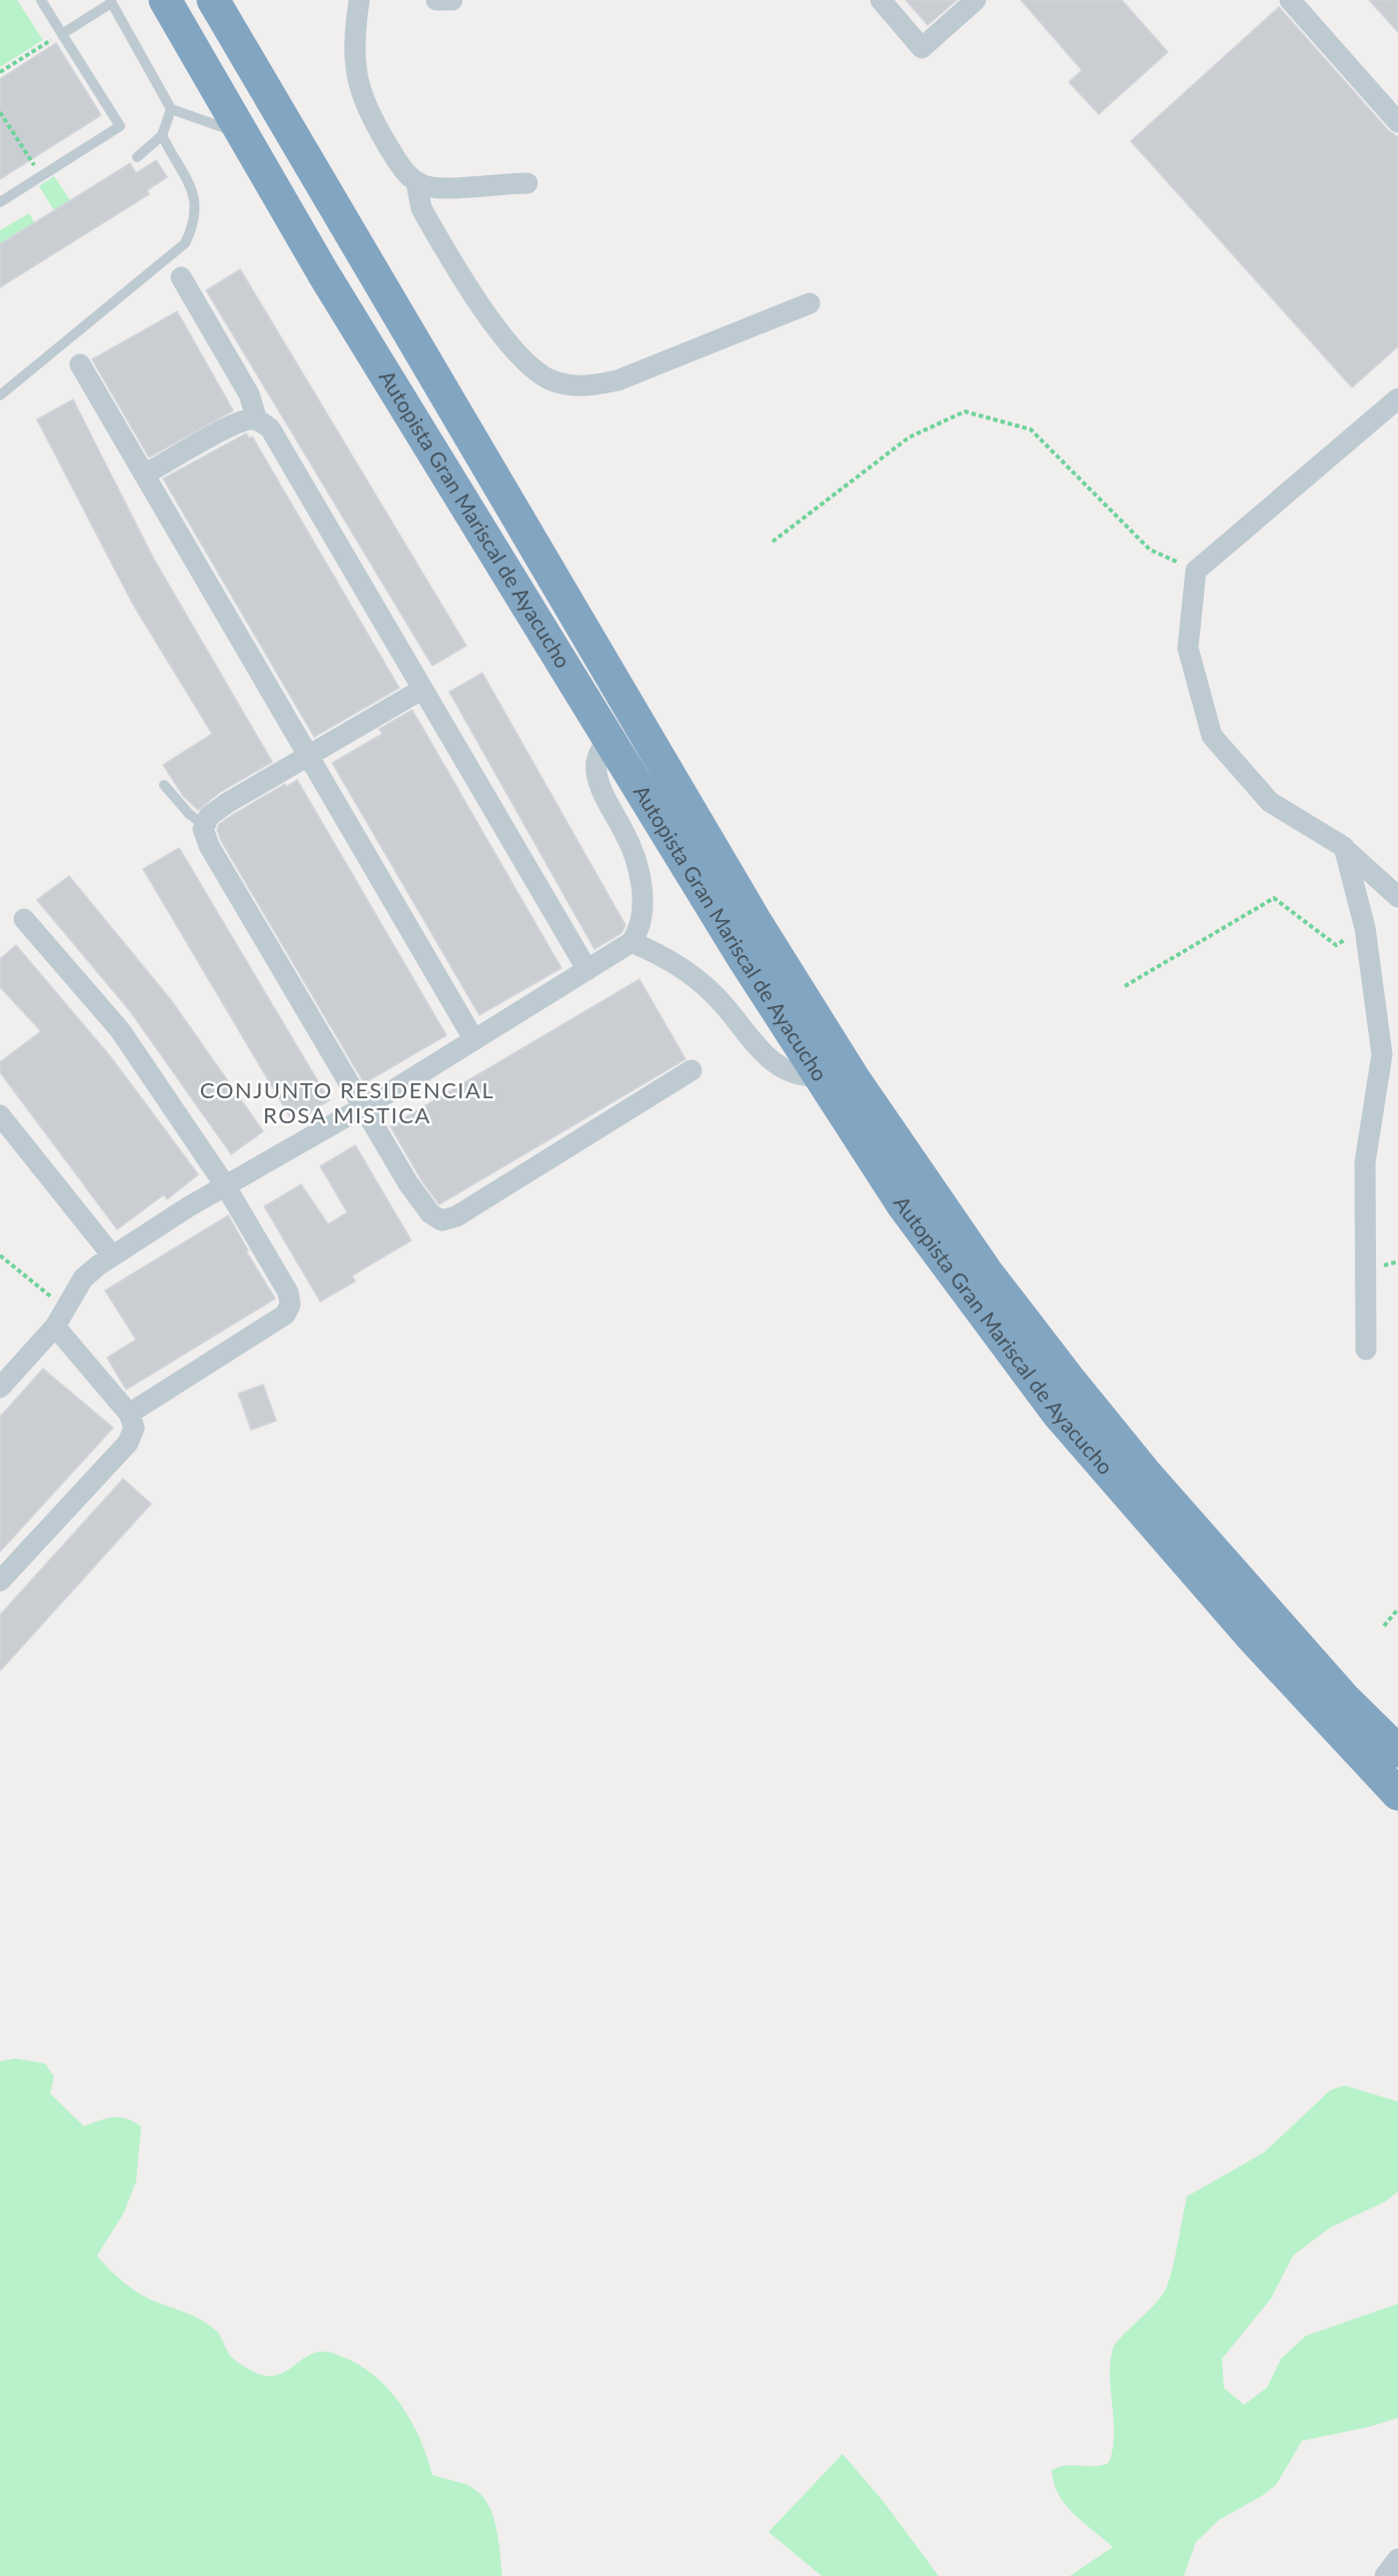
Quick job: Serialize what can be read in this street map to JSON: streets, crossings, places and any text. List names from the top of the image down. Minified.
{"streets":{"highway":["Autopista Gran Mariscal de Ayacucho"]},"districts":["CONJUNTO RESIDENCIAL ROSA MISTICA"]}
